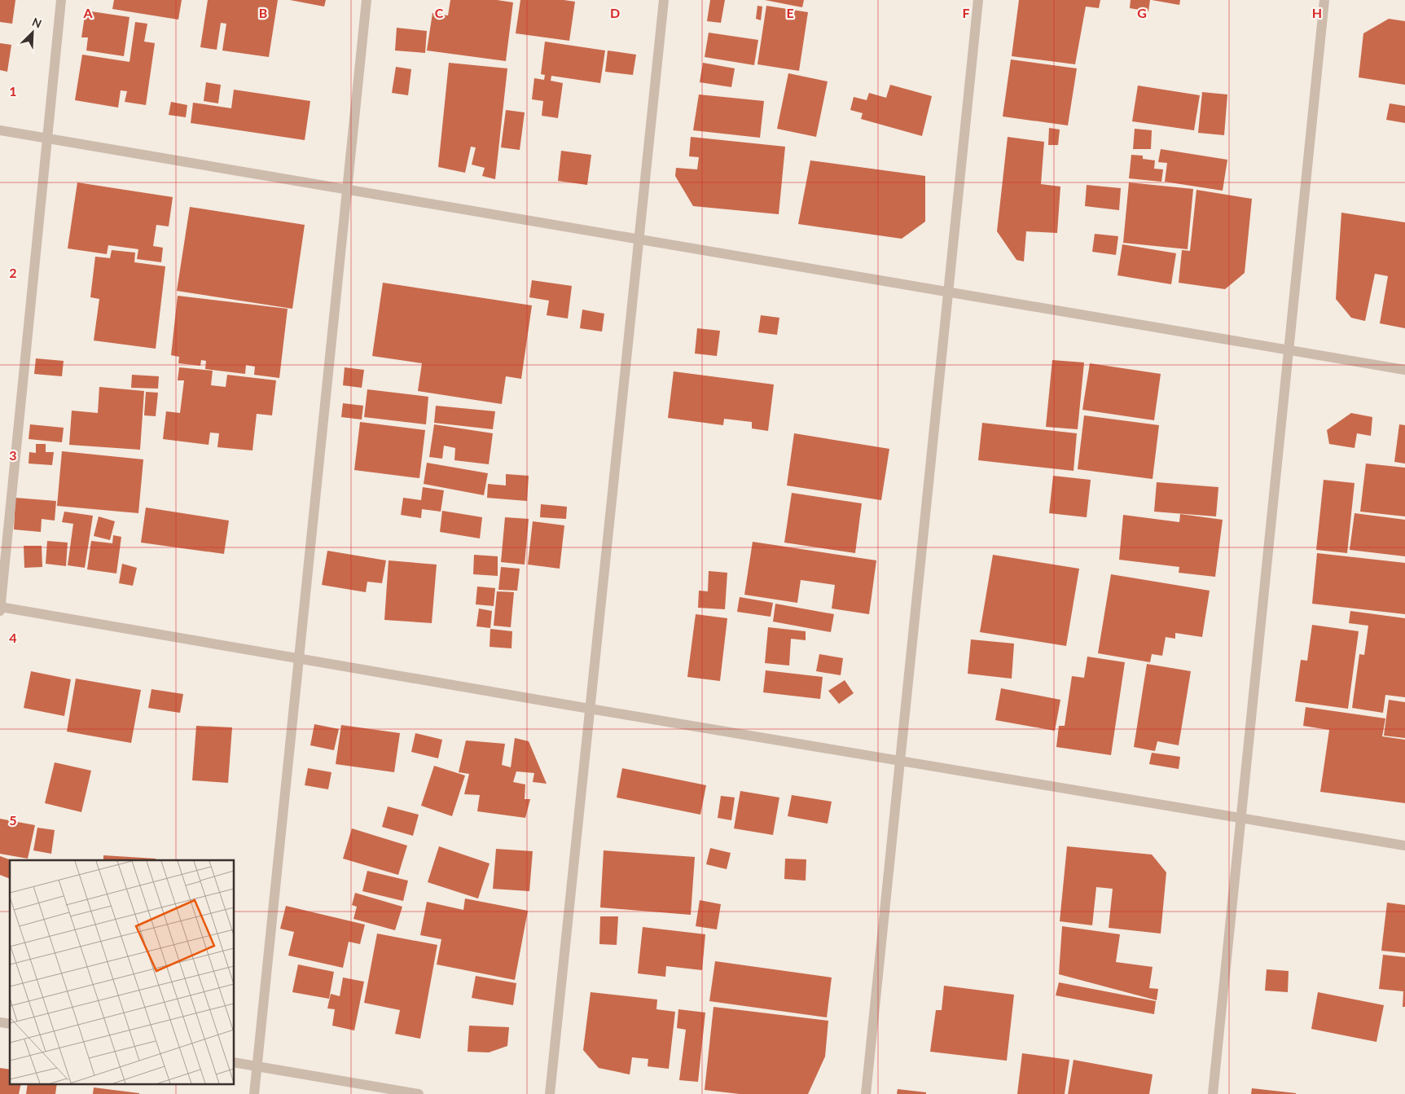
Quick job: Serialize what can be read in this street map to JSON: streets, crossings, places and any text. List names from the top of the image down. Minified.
{"north":"top right","grid":{"columns":["A","B","C","D","E","F","G","H"],"rows":["1","2","3","4","5"]}}
